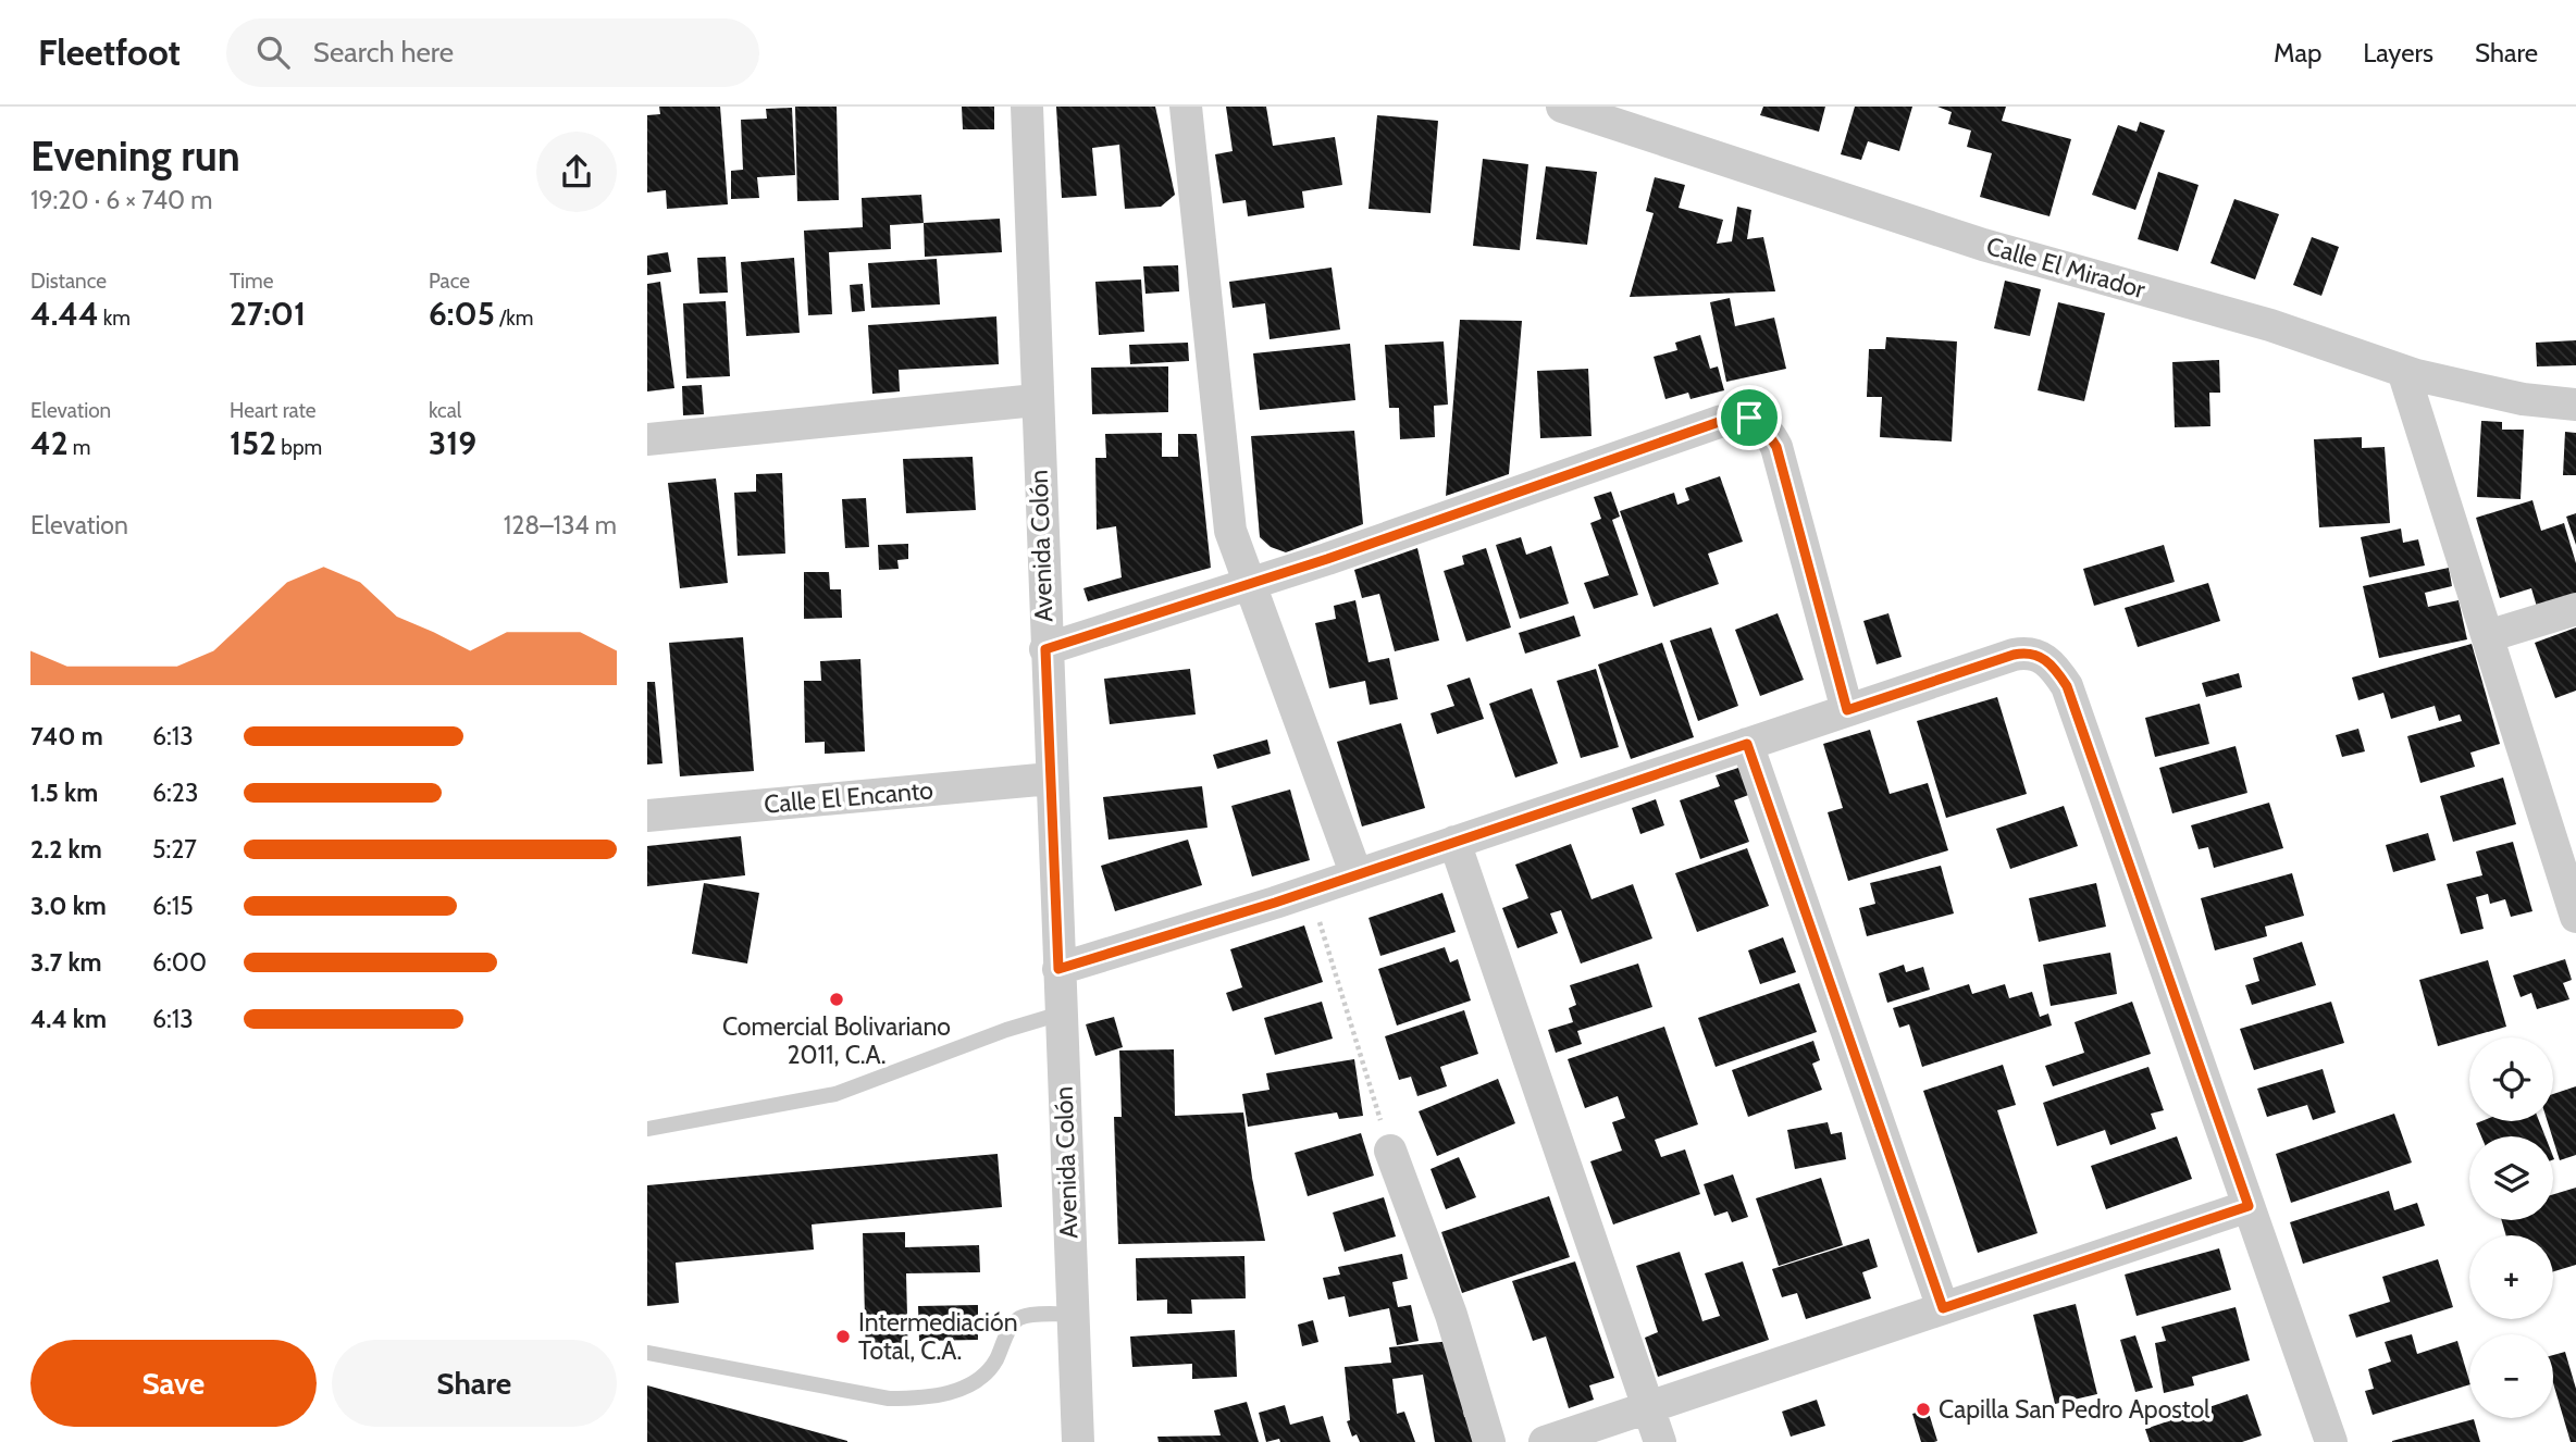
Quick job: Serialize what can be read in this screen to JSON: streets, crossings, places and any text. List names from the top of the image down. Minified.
{"streets":{"street":["Calle El Mirador","Avenida Colón","Calle El Encanto"]},"crossings":[["Avenida Colón","Calle El Encanto"]],"places":["Comercial Bolivariano 2011, C.A.","Intermediación Total, C.A.","Capilla San Pedro Apostol"],"page":{"header":"Fleetfoot","search":"Search here","nav":["Map","Layers","Share"],"heading":["Evening run","19:20 · 6 × 740 m"],"stats":[["Distance","4.44 km"],["Time","27:01"],["Pace","6:05 /km"],["Elevation","42 m"],["Heart rate","152 bpm"],["kcal","319"]],"chart":["Elevation","128–134 m"],"list":[{"name":"740 m","note":"6:13"},{"name":"1.5 km","note":"6:23"},{"name":"2.2 km","note":"5:27"},{"name":"3.0 km","note":"6:15"},{"name":"3.7 km","note":"6:00"},{"name":"4.4 km","note":"6:13"}],"map_buttons":["+","−"],"buttons":["Save","Share"]}}
